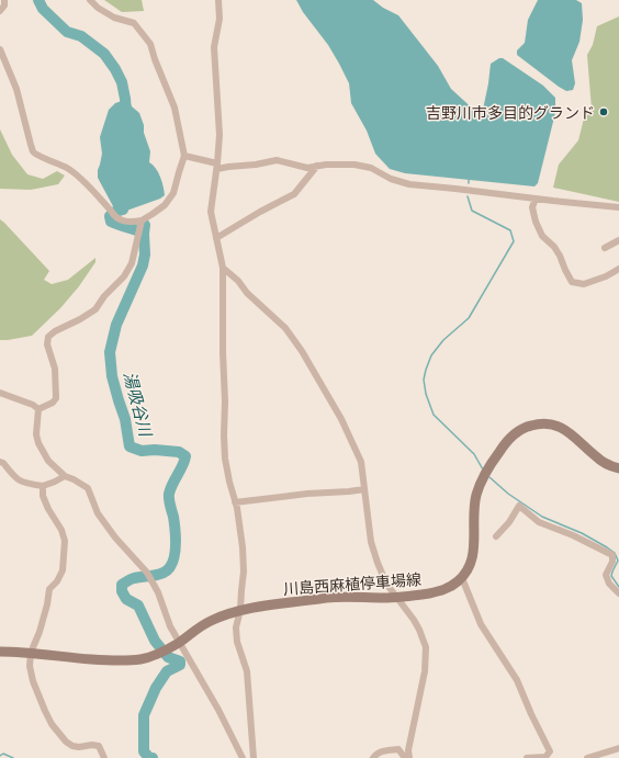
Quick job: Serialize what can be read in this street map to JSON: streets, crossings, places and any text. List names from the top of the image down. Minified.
{"streets":{"main road":["川島西麻植停車場線"]},"water":["湯吸谷川"],"places":["吉野川市多目的グランド"]}
